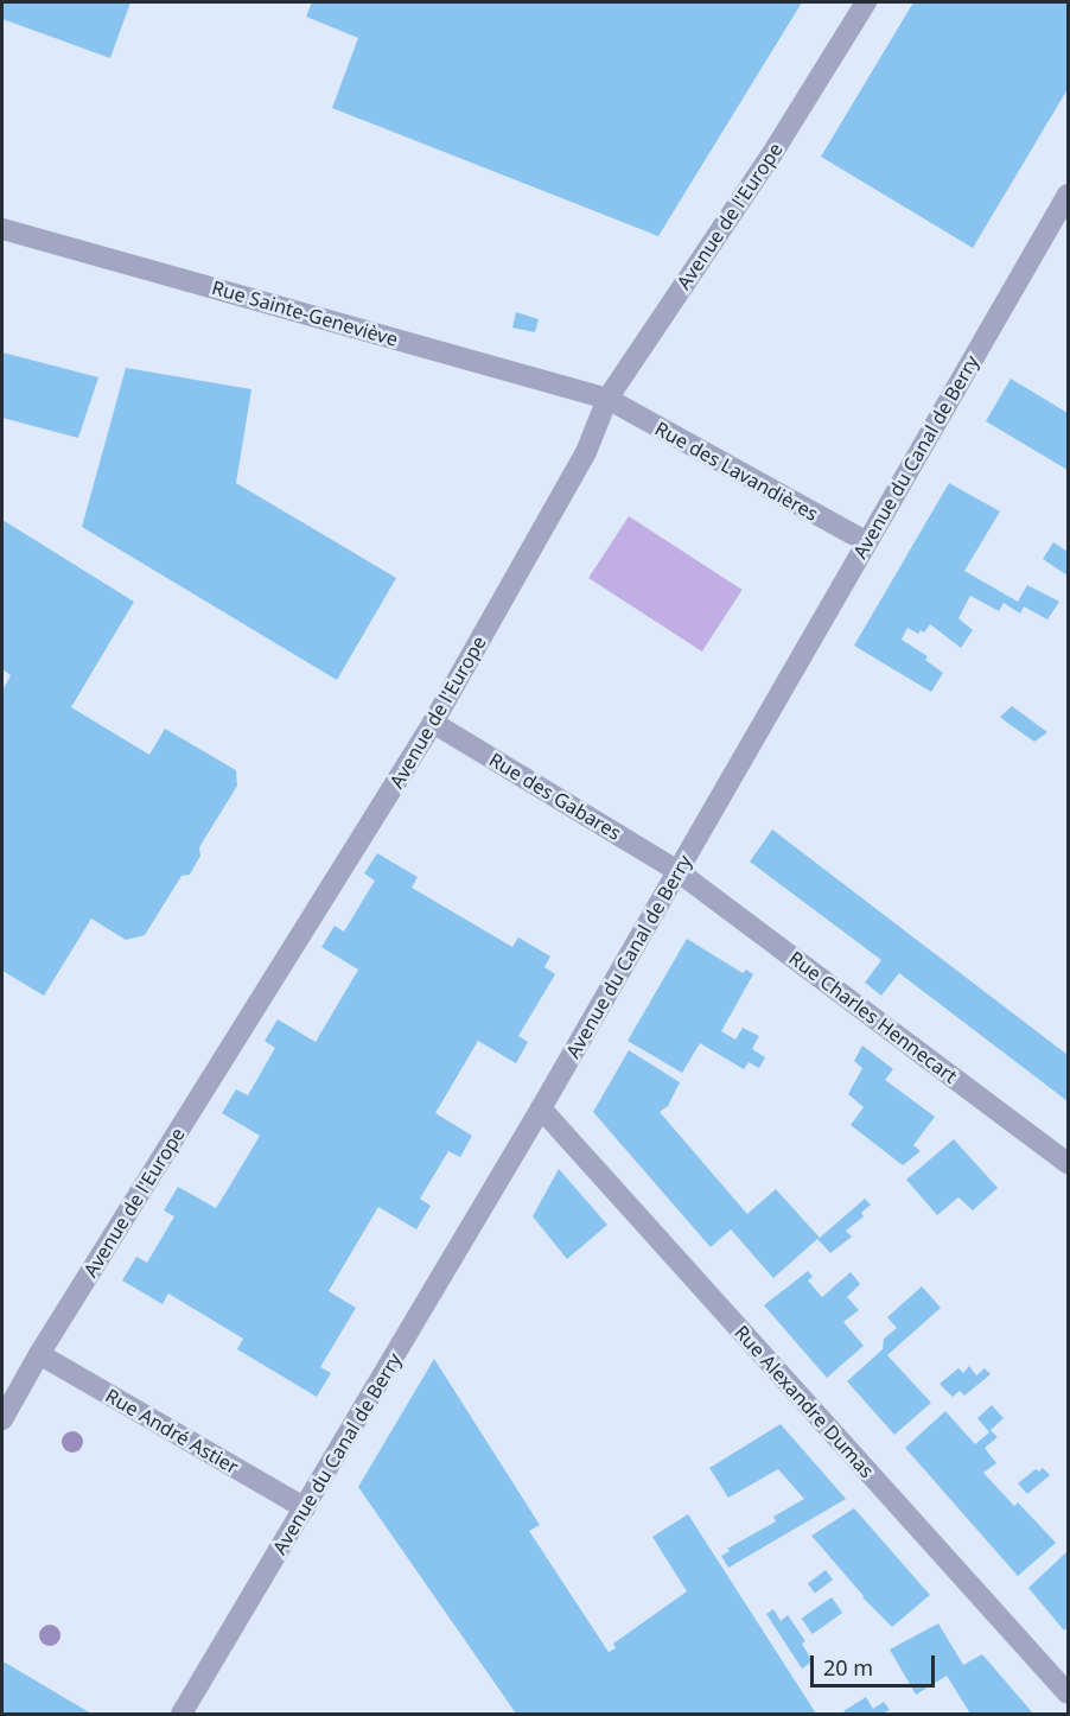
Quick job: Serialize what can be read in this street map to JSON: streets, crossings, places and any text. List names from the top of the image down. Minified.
{"streets":{"street":["Avenue de l'Europe","Rue Sainte-Geneviève","Avenue du Canal de Berry","Rue des Lavandières","Rue des Gabares","Rue Charles Hennecart","Rue Alexandre Dumas","Rue André Astier"]},"crossings":[["Avenue de l'Europe","Rue Sainte-Geneviève"],["Avenue de l'Europe","Rue des Lavandières"],["Avenue de l'Europe","Rue des Gabares"],["Avenue de l'Europe","Rue André Astier"],["Rue Sainte-Geneviève","Rue des Lavandières"],["Avenue du Canal de Berry","Rue des Lavandières"],["Avenue du Canal de Berry","Rue des Gabares"],["Avenue du Canal de Berry","Rue Charles Hennecart"],["Avenue du Canal de Berry","Rue Alexandre Dumas"],["Avenue du Canal de Berry","Rue André Astier"],["Rue des Gabares","Rue Charles Hennecart"]],"scale_bar":"20 m"}
